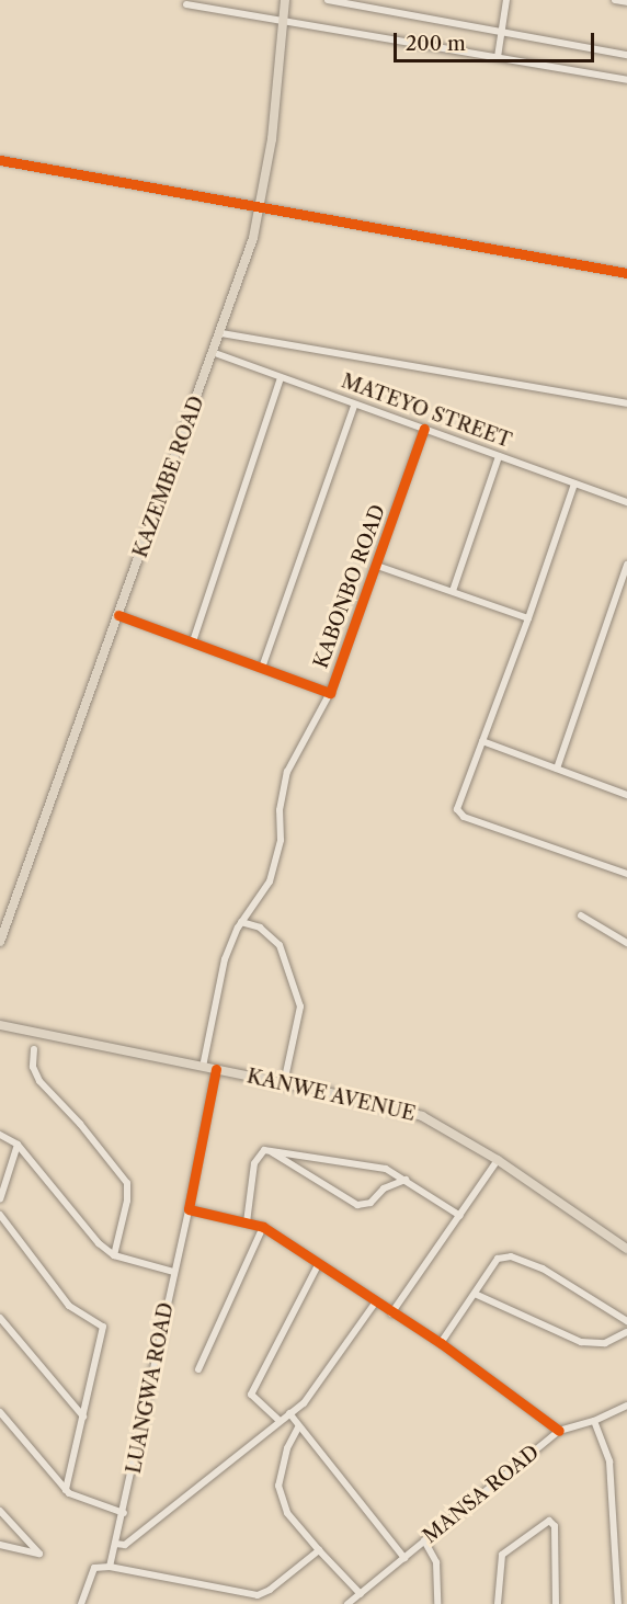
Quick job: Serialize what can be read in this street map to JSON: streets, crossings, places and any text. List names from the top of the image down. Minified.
{"streets":{"main road":["KAZEMBE ROAD","KANWE AVENUE"],"street":["MATEYO STREET","KABONBO ROAD","LUANGWA ROAD","MANSA ROAD"]},"crossings":[["MATEYO STREET","KAZEMBE ROAD"],["MATEYO STREET","KABONBO ROAD"],["KAZEMBE ROAD","KABONBO ROAD"],["KANWE AVENUE","LUANGWA ROAD"]],"scale_bar":"200 m"}
